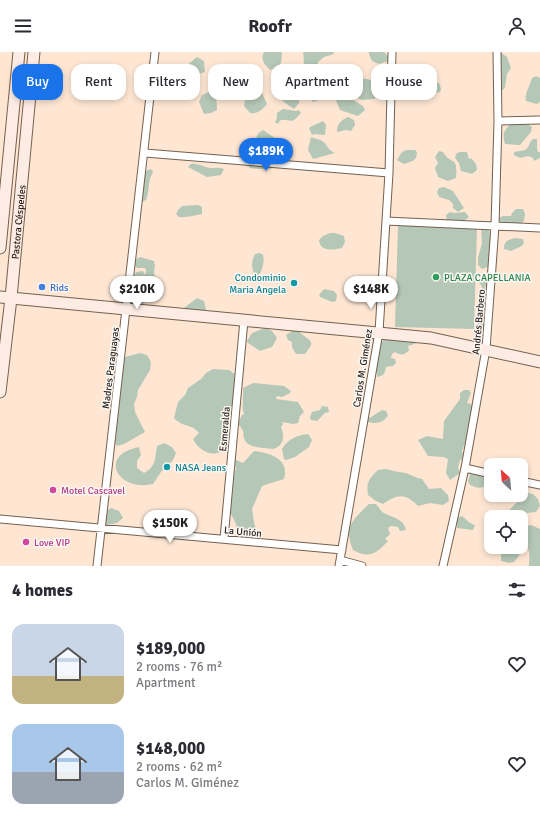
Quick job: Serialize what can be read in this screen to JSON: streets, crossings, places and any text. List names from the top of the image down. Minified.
{"streets":{"main road":["Pastora Céspedes"],"street":["Andrés Barbero","Madres Paraguayas","Carlos M. Giménez","Esmeralda","La Unión"]},"crossings":[["Madres Paraguayas","La Unión"],["Carlos M. Giménez","La Unión"],["Esmeralda","La Unión"]],"places":["PLAZA CAPELLANIA","Condominio Maria Angela","Rids","NASA Jeans","Motel Cascavel","Love VIP"],"north":"top left","page":{"header":"Roofr","chip":["Buy","Rent","Filters","New","Apartment","House"],"price":["$189K","$210K","$148K","$150K"],"heading":"4 homes","list":[{"name":"$189,000","note":"2 rooms · 76 m² · Apartment"},{"name":"$148,000","note":"2 rooms · 62 m² · Carlos M. Giménez"}]}}
